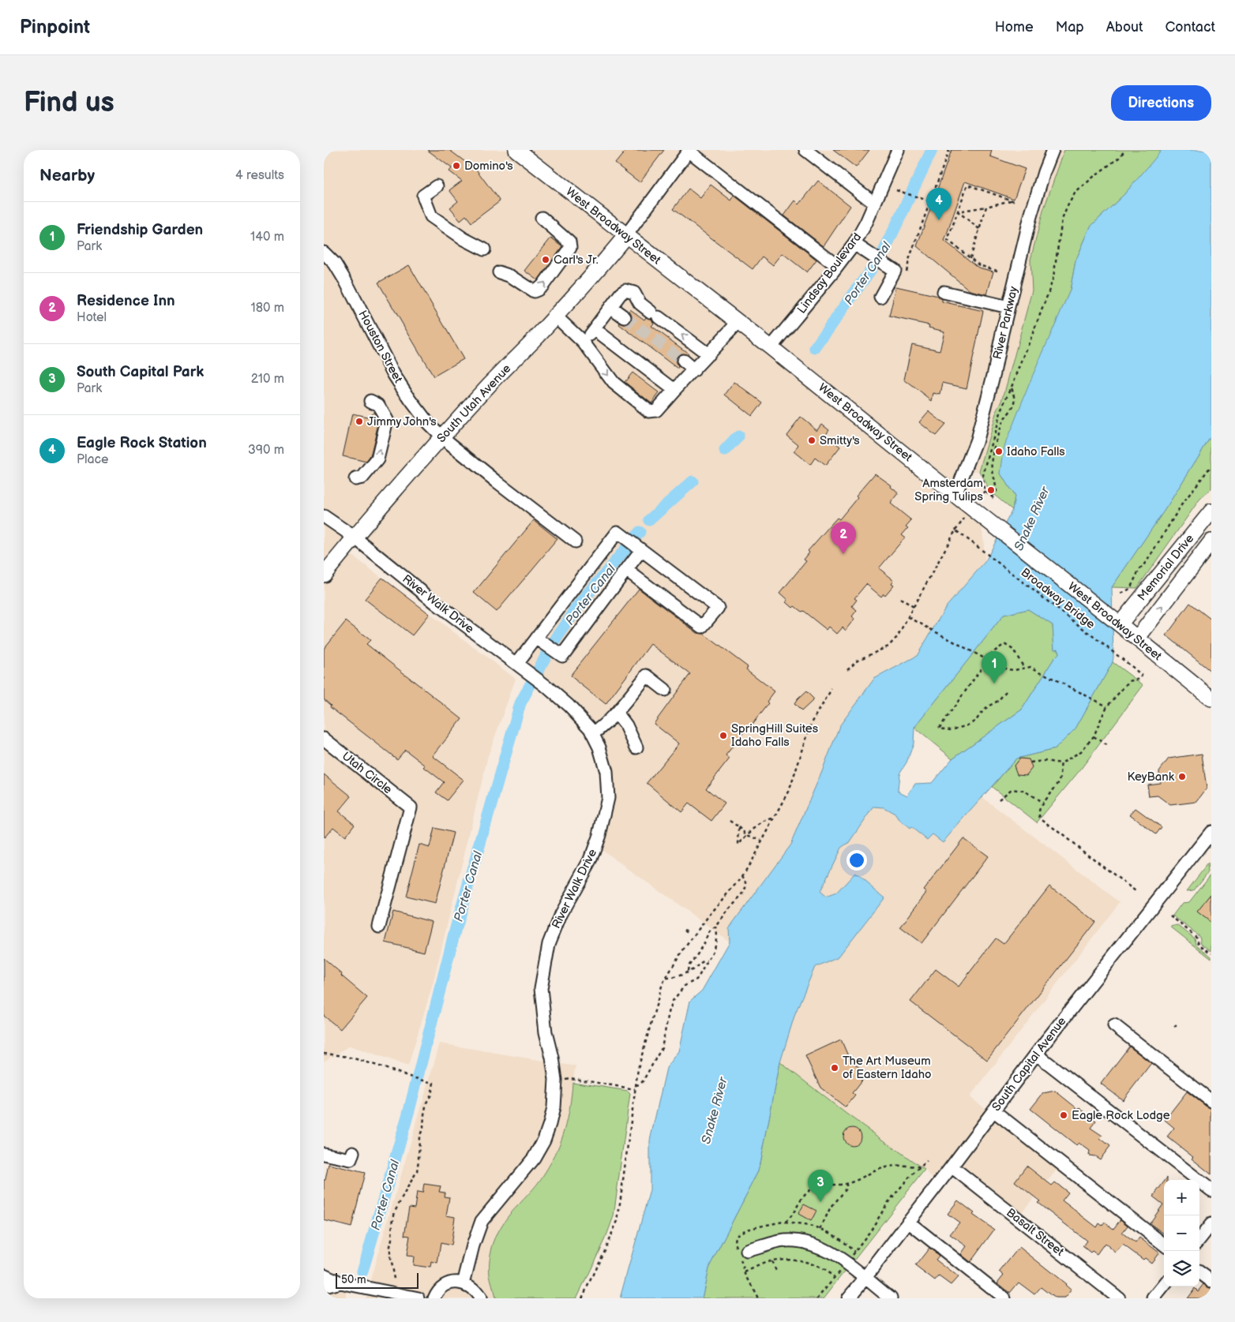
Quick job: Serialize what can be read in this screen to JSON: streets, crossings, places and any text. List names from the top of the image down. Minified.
{"streets":{"main road":["West Broadway Street","South Utah Avenue","Memorial Drive"],"street":["Lindsay Boulevard","River Parkway","Houston Street","River Walk Drive","Utah Circle","South Capital Avenue","Basalt Street"],"path":["Broadway Bridge"]},"crossings":[["West Broadway Street","Lindsay Boulevard"],["West Broadway Street","River Parkway"],["West Broadway Street","South Utah Avenue"],["West Broadway Street","Memorial Drive"],["Houston Street","South Utah Avenue"],["South Utah Avenue","River Walk Drive"],["South Capital Avenue","Basalt Street"]],"water":["Porter Canal","Snake River"],"places":["Domino's","Carl's Jr.","Jimmy John's","Smitty's","Idaho Falls","Amsterdam Spring Tulips","SpringHill Suites Idaho Falls","KeyBank","The Art Museum of Eastern Idaho","Eagle Rock Lodge"],"scale_bar":"50 m","page":{"header":"Pinpoint","nav":["Home","Map","About","Contact"],"buttons":"Directions","title":"Find us","heading":["Nearby","4 results"],"pins":["4","2","1","3"],"list":[{"mark":"1","name":"Friendship Garden","note":"Park","value":"140 m"},{"mark":"2","name":"Residence Inn","note":"Hotel","value":"180 m"},{"mark":"3","name":"South Capital Park","note":"Park","value":"210 m"},{"mark":"4","name":"Eagle Rock Station","note":"Place","value":"390 m"}],"map_buttons":["+","−"],"scale":"50 m"}}
